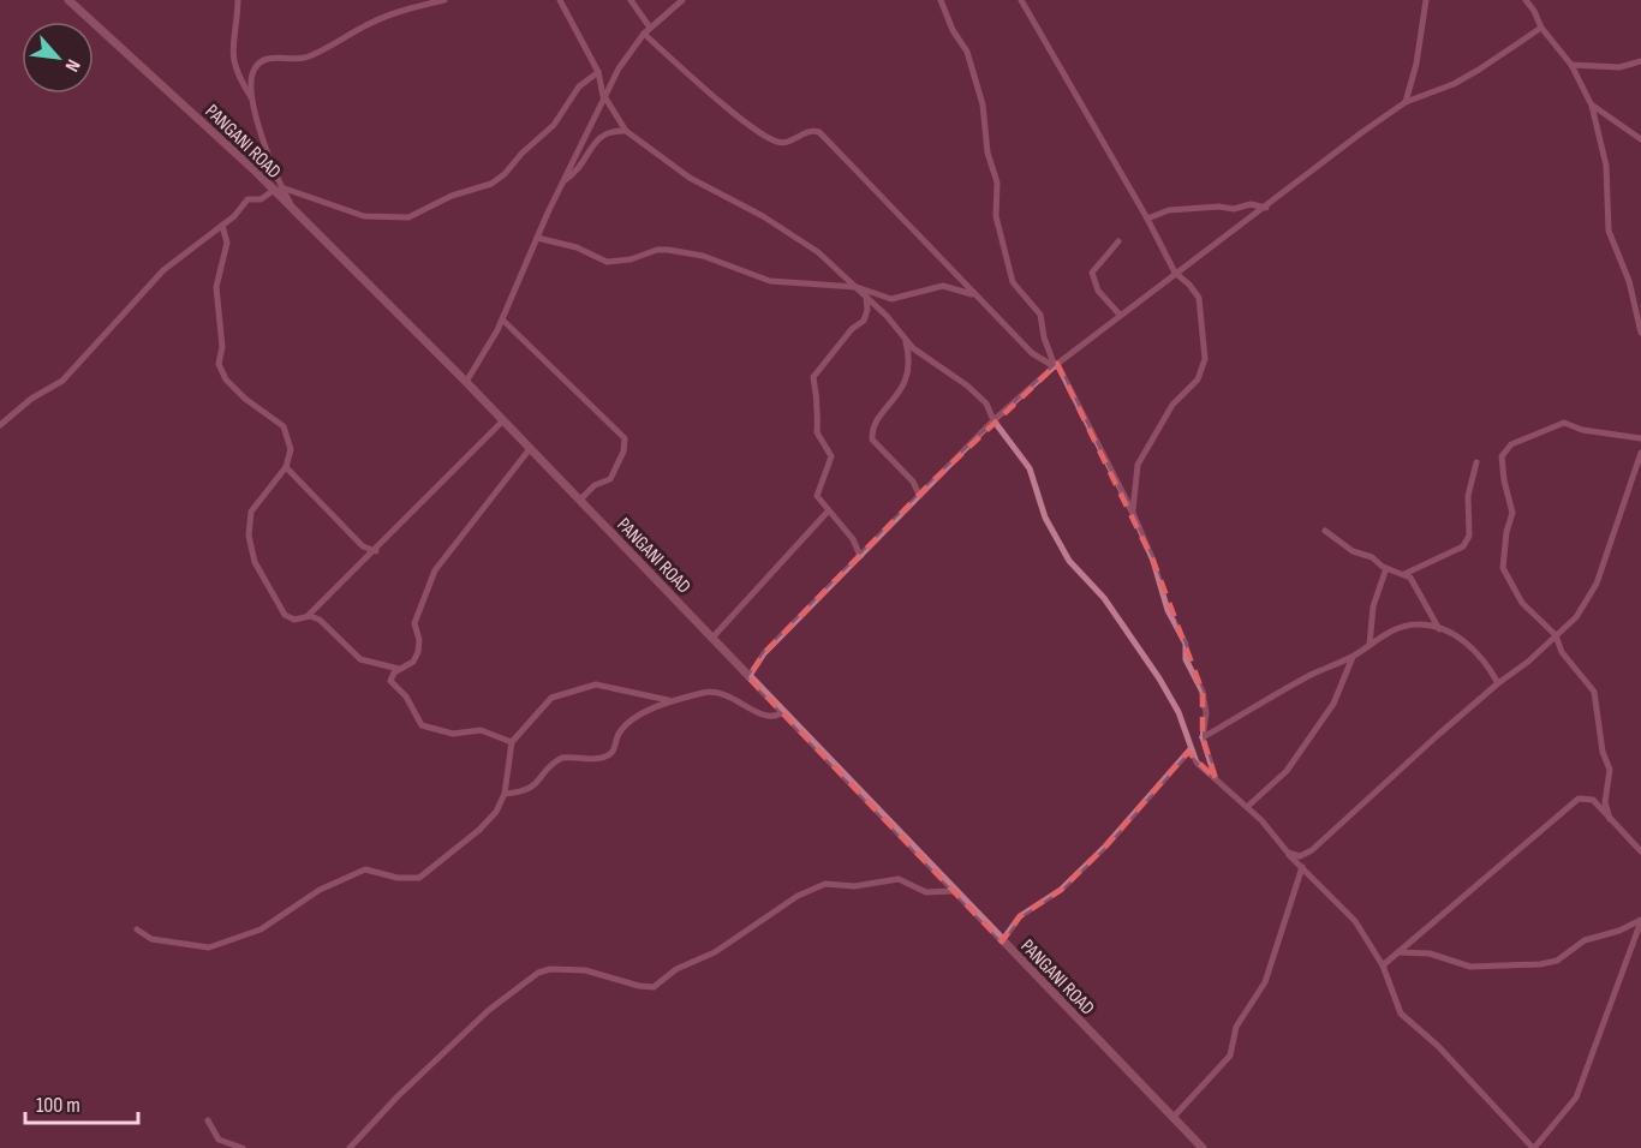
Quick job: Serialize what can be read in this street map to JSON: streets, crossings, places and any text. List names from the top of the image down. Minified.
{"streets":{"main road":["PANGANI ROAD"]},"scale_bar":"100 m","north":"bottom right"}
